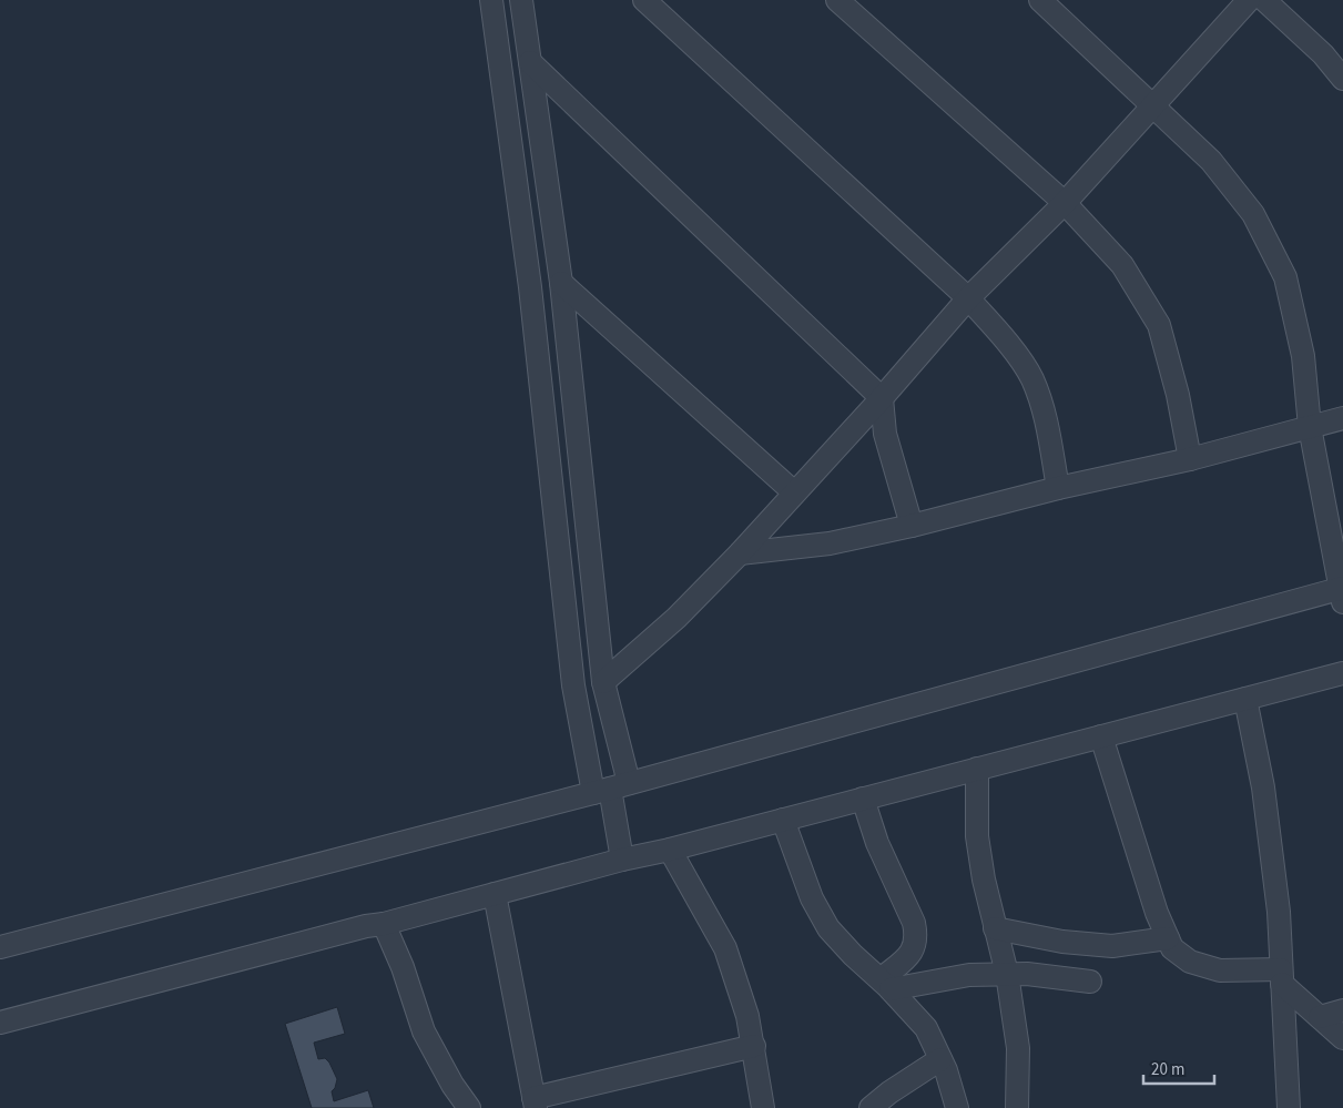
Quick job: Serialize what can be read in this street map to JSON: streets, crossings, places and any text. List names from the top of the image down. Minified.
{"scale_bar":"20 m"}
